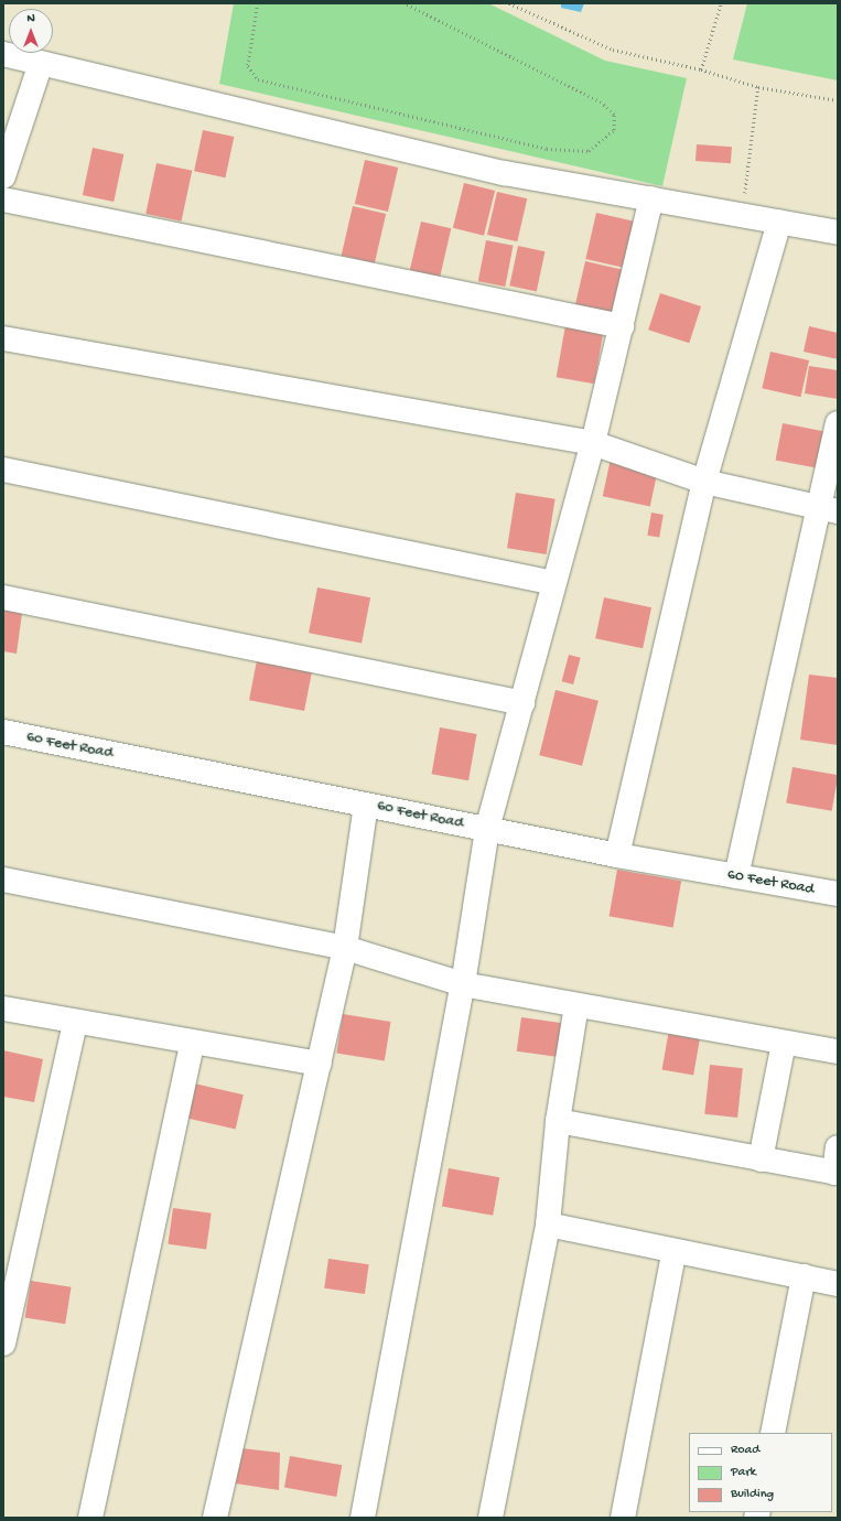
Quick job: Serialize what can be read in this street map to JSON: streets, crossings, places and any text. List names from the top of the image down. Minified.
{"streets":{"street":["60 Feet Road"]},"legend":["Road","Park","Building"],"north":"top"}
